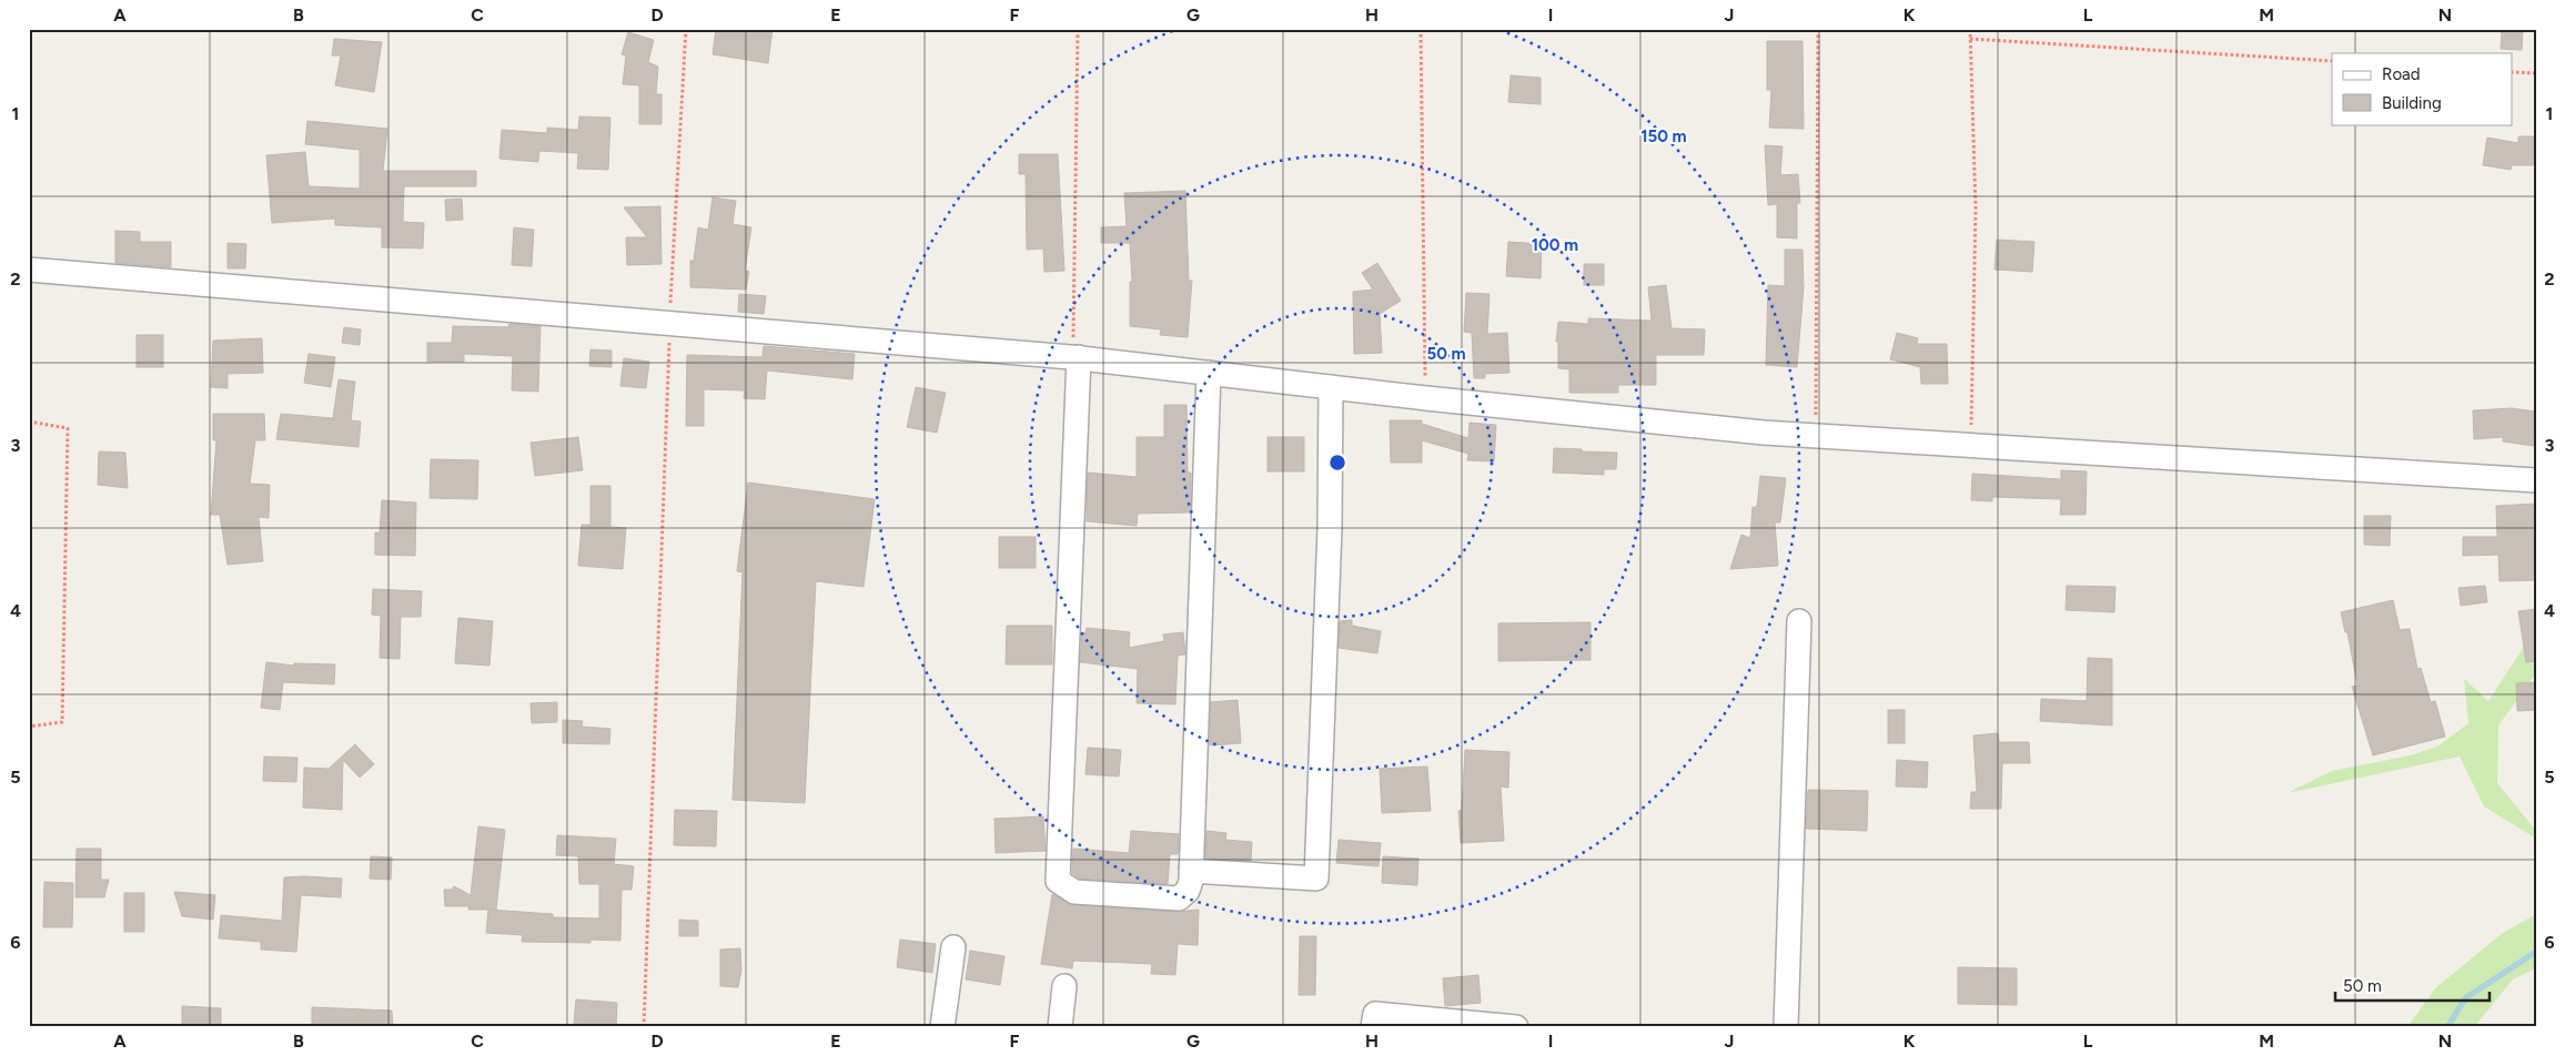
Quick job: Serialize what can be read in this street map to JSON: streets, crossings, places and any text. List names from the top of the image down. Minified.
{"legend":["Road","Building"],"scale_bar":"50 m","grid":{"columns":["A","B","C","D","E","F","G","H","I","J","K","L","M","N"],"rows":["1","2","3","4","5","6"]},"rings":["150 m","100 m","50 m"]}
